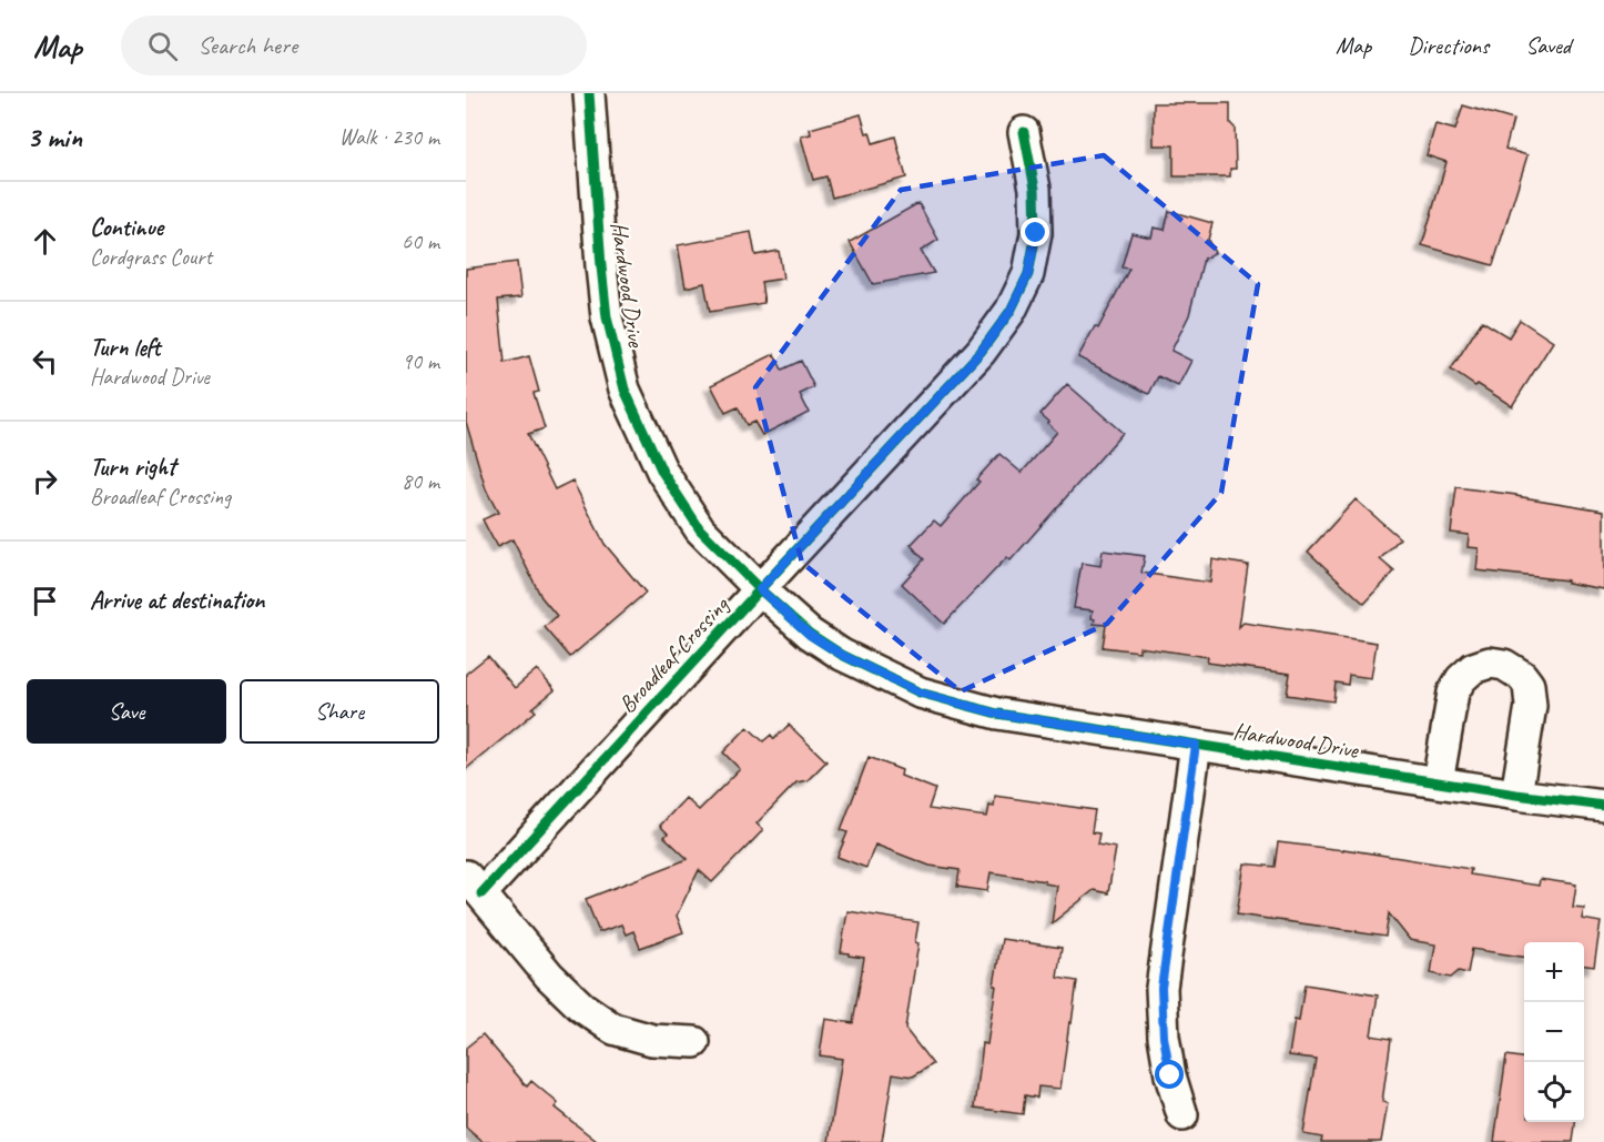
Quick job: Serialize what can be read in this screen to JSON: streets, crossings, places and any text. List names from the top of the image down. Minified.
{"streets":{"street":["Hardwood Drive","Broadleaf Crossing"]},"crossings":[["Hardwood Drive","Broadleaf Crossing"]],"page":{"header":"Map","search":"Search here","nav":["Map","Directions","Saved"],"heading":["3 min","Walk · 230 m"],"list":[["Continue","Cordgrass Court","60 m"],["Turn left","Hardwood Drive","90 m"],["Turn right","Broadleaf Crossing","80 m"],"Arrive at destination"],"buttons":["Save","Share"],"map_buttons":["+","−"]}}
